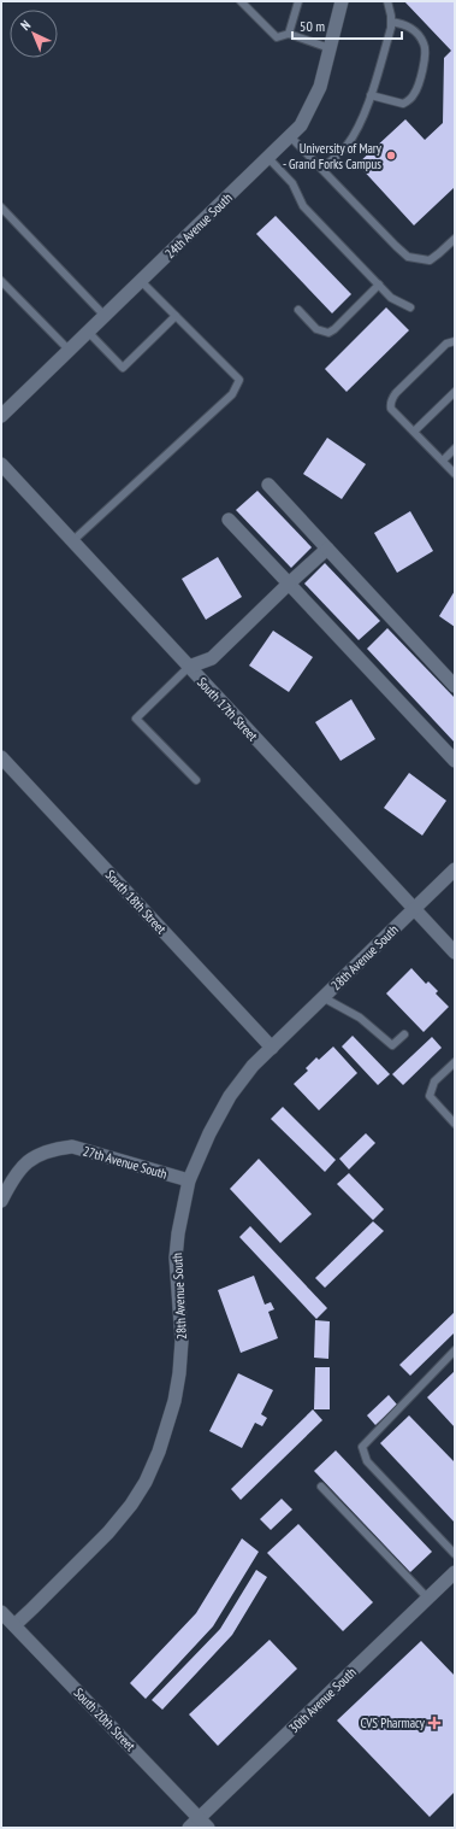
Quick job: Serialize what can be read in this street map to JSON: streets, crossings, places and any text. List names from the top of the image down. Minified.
{"streets":{"street":["24th Avenue South","South 17th Street","South 18th Street","28th Avenue South","27th Avenue South","30th Avenue South","South 20th Street"]},"crossings":[["South 17th Street","28th Avenue South"],["South 18th Street","28th Avenue South"],["28th Avenue South","27th Avenue South"],["28th Avenue South","South 20th Street"],["30th Avenue South","South 20th Street"]],"places":{"other":["University of Mary - Grand Forks Campus"],"health":["CVS Pharmacy"]},"scale_bar":"50 m","north":"top left"}
